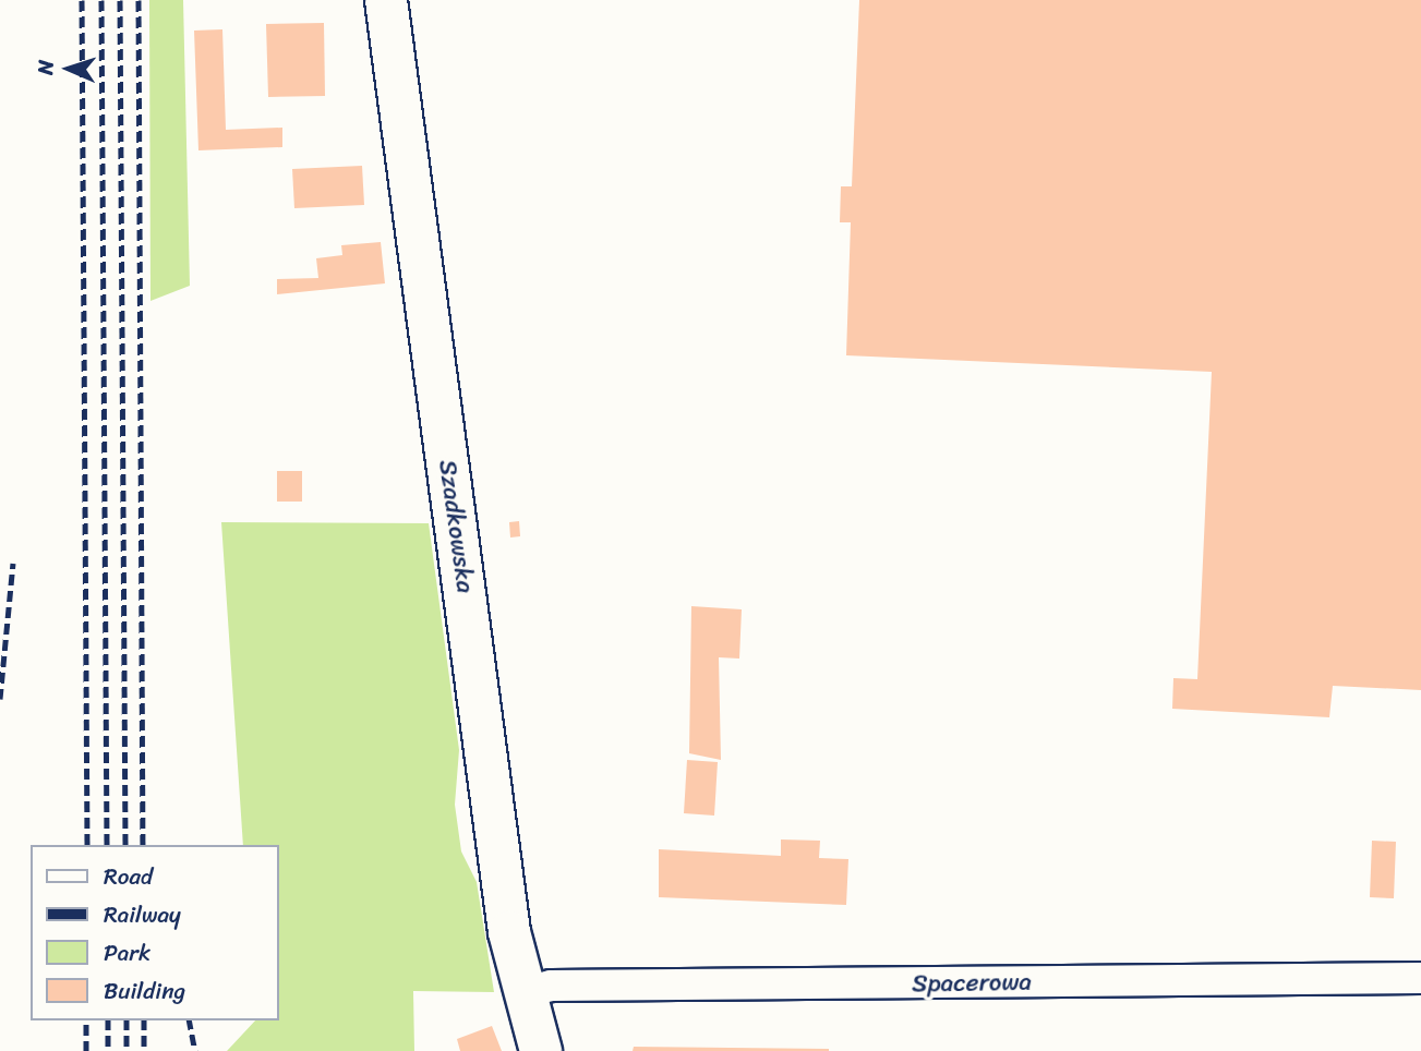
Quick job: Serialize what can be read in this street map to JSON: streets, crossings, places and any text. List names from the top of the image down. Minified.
{"streets":{"street":["Szadkowska","Spacerowa"]},"crossings":[["Szadkowska","Spacerowa"]],"legend":["Road","Railway","Park","Building"],"north":"left"}
